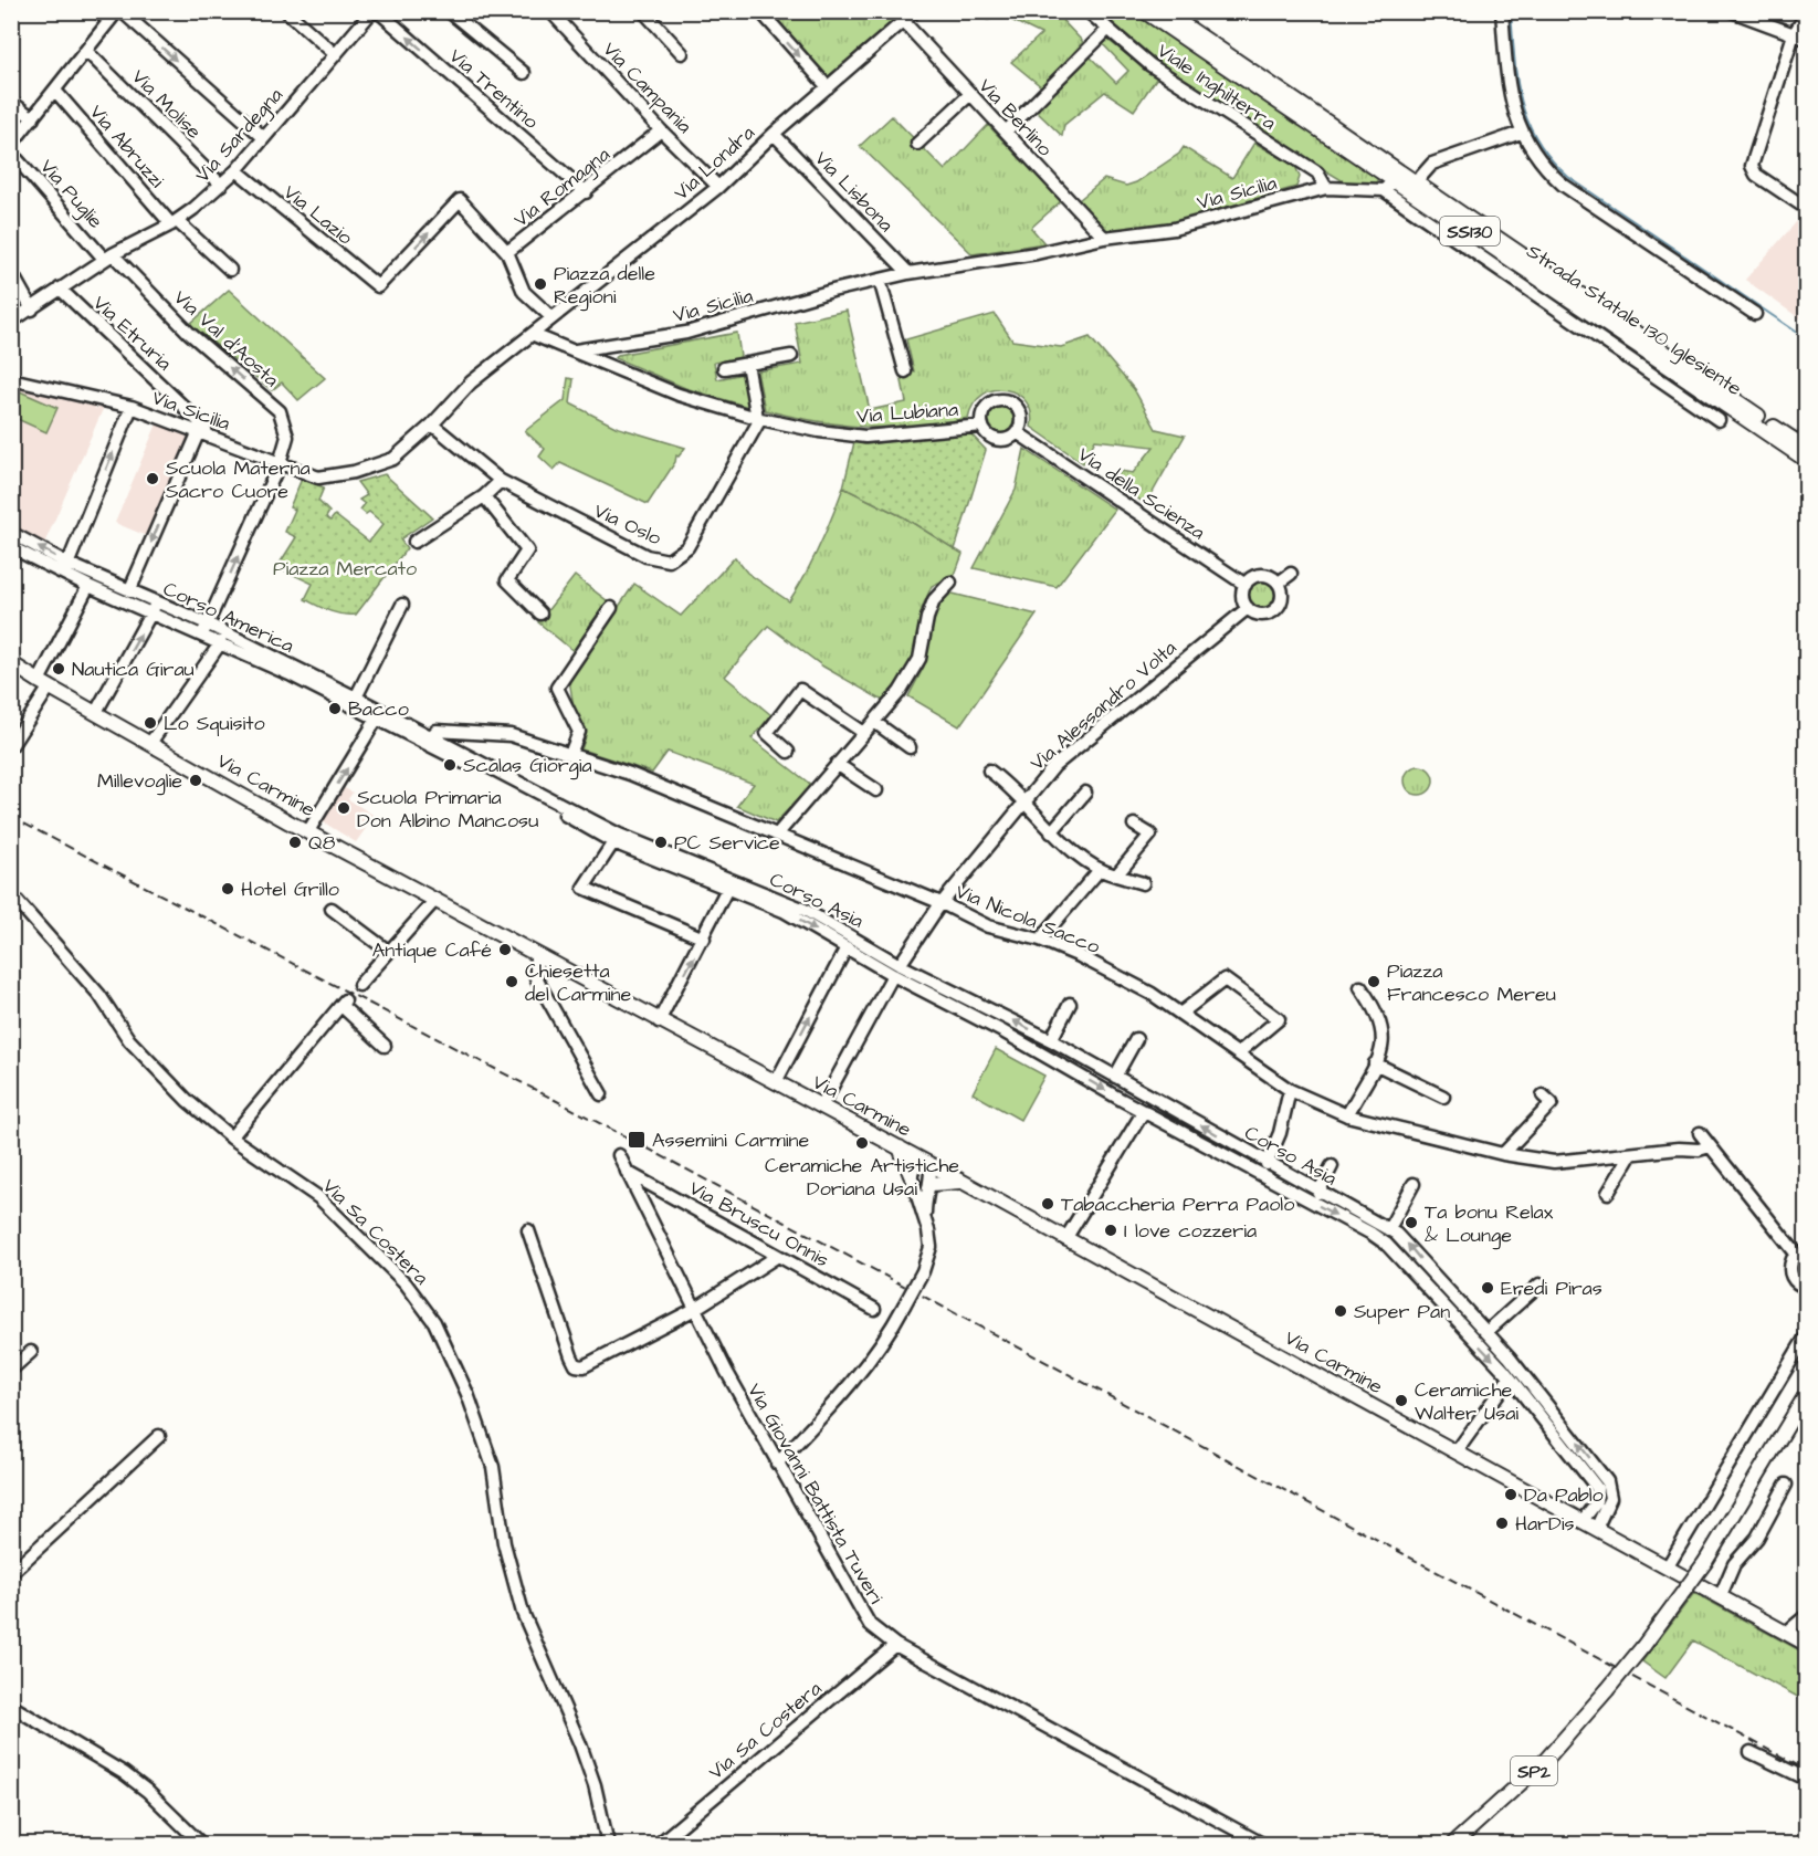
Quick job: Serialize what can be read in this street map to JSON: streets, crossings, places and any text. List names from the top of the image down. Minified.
{"streets":{"main road":["SS130","Strada Statale 130 Iglesiente","Via Carmine","SP2"],"street":["Viale Inghilterra","Via Campania","Via Trentino","Via Molise","Via Berlino","Via Sardegna","Via Abruzzi","Via Londra","Via Romagna","Via Lisbona","Via Sicilia","Via Puglie","Via Lazio","Via Etruria","Via Val d'Aosta","Via Lubiana","Via della Scienza","Via Oslo","Corso America","Via Alessandro Volta","Corso Asia","Via Nicola Sacco","Via Bruscu Onnis","Via Sa Costera","Via Giovanni Battista Tuveri"]},"crossings":[["Viale Inghilterra","Via Sicilia"],["Via Campania","Via Londra"],["Via Campania","Via Romagna"],["Via Trentino","Via Romagna"],["Via Molise","Via Sardegna"],["Via Berlino","Via Londra"],["Via Berlino","Via Sicilia"],["Via Sardegna","Via Abruzzi"],["Via Sardegna","Via Puglie"],["Via Sardegna","Via Lazio"],["Via Sardegna","Via Etruria"],["Via Sardegna","Via Val d'Aosta"],["Via Londra","Via Lisbona"],["Via Londra","Via Sicilia"],["Via Romagna","Via Lazio"],["Via Lisbona","Via Sicilia"],["Via Sicilia","Via Etruria"],["Via Sicilia","Via Val d'Aosta"],["Via Sicilia","Via Lubiana"],["Via Sicilia","Via Oslo"],["Via Puglie","Via Val d'Aosta"],["Via Val d'Aosta","Corso America"],["Via Lubiana","Via della Scienza"],["Via Lubiana","Via Oslo"],["Via della Scienza","Via Alessandro Volta"],["Corso America","Corso Asia"],["Corso America","Via Nicola Sacco"],["Via Alessandro Volta","Via Carmine"],["Via Alessandro Volta","Corso Asia"],["Via Alessandro Volta","Via Nicola Sacco"],["Via Carmine","Corso Asia"],["Via Bruscu Onnis","Via Giovanni Battista Tuveri"],["Via Sa Costera","Via Giovanni Battista Tuveri"]],"one_way":["Via Val d'Aosta"],"parks":["Piazza Mercato"],"places":{"other":["Piazza delle Regioni","Scuola Materna Sacro Cuore","Nautica Girau","Bacco","Lo Squisito","Scalas Giorgia","Millevoglie","Scuola Primaria Don Albino Mancosu","Q8","PC Service","Hotel Grillo","Antique Café","Chiesetta del Carmine","Piazza Francesco Mereu","Ceramiche Artistiche Doriana Usai","Tabaccheria Perra Paolo","Ta bonu Relax & Lounge","I love cozzeria","Eredi Piras","Super Pan","Ceramiche Walter Usai","Da Pablo","HarDis"],"transit":["Assemini Carmine"]}}
